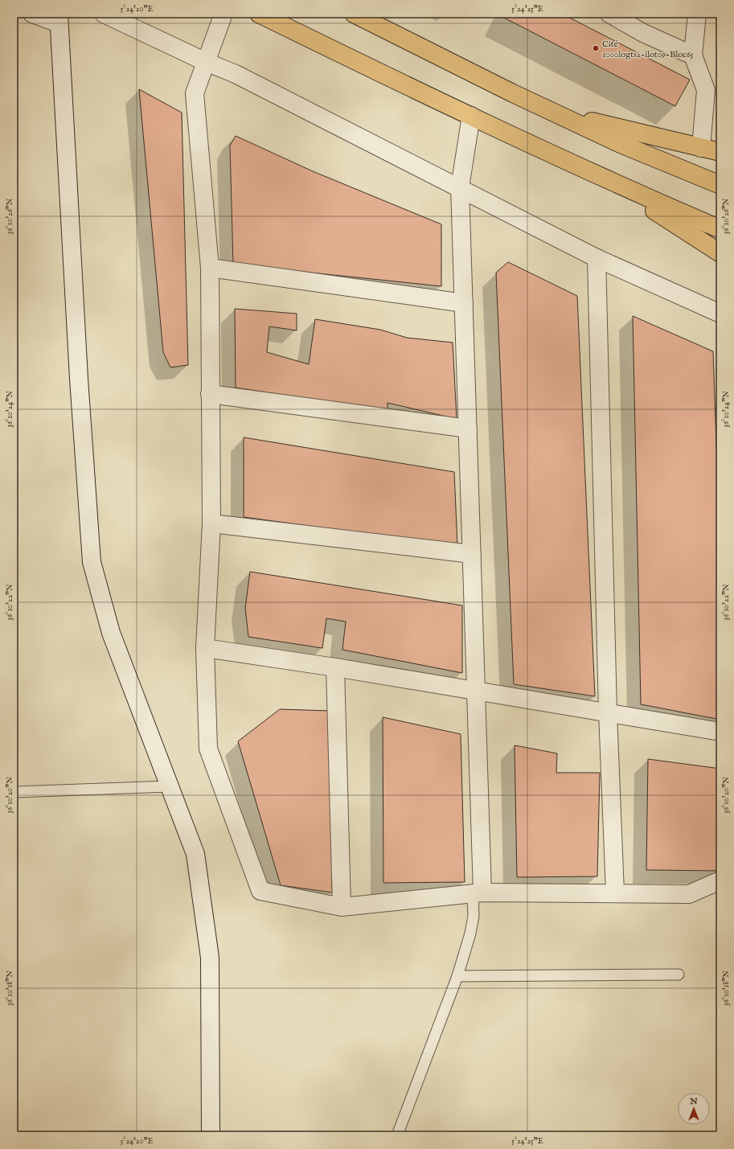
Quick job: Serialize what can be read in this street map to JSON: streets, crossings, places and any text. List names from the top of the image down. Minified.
{"places":["Cité 1000logts2-ilot09-Bloc65"],"north":"top","coordinates":["5°24'20\"E","5°24'25\"E","36°10'26\"N","36°10'24\"N","36°10'22\"N","36°10'20\"N","36°10'18\"N"]}
